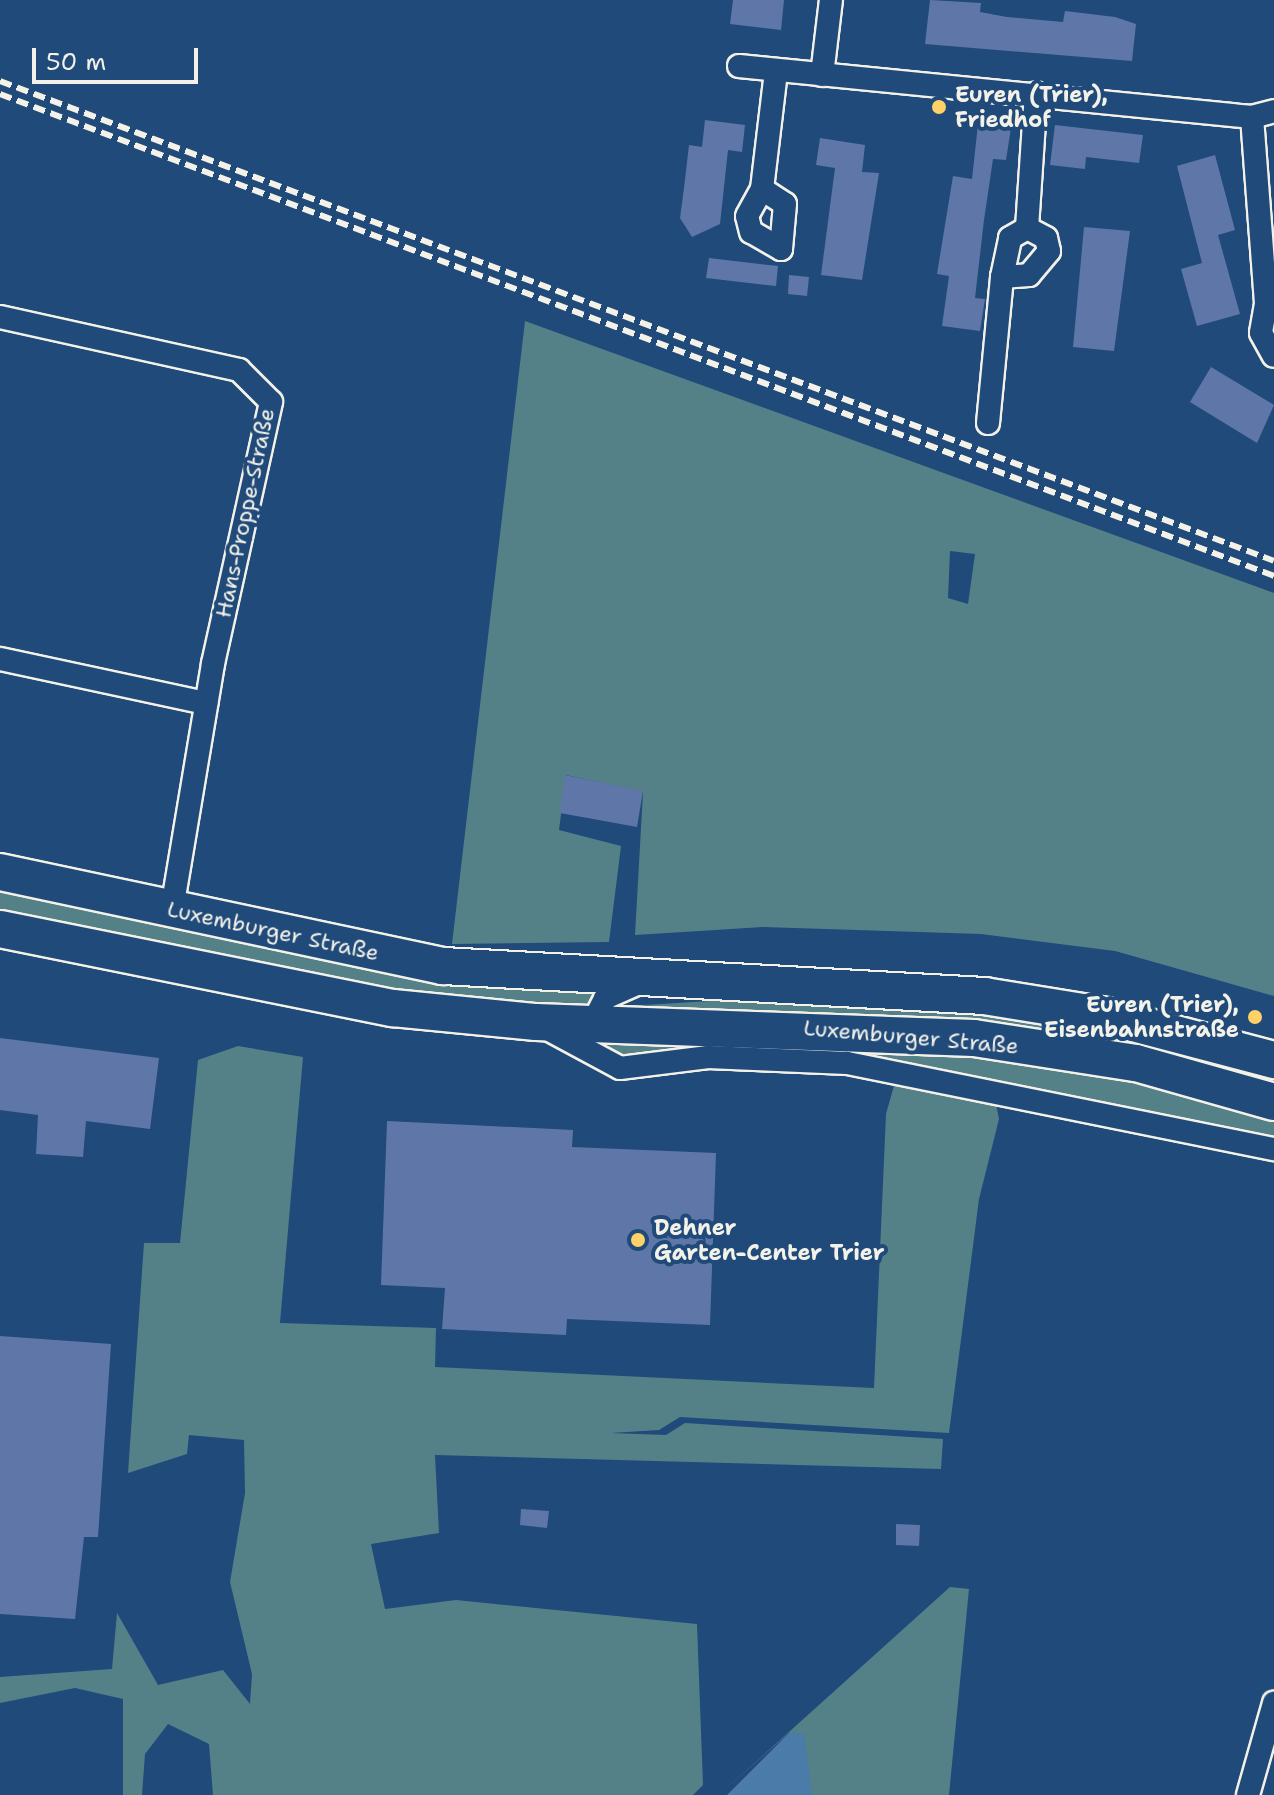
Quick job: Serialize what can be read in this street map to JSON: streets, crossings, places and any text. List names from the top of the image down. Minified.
{"streets":{"main road":["Luxemburger Straße"],"street":["Hans-Proppe-Straße"]},"crossings":[["Hans-Proppe-Straße","Luxemburger Straße"]],"places":["Euren (Trier), Friedhof","Euren (Trier), Eisenbahnstraße","Dehner Garten-Center Trier"],"scale_bar":"50 m"}
